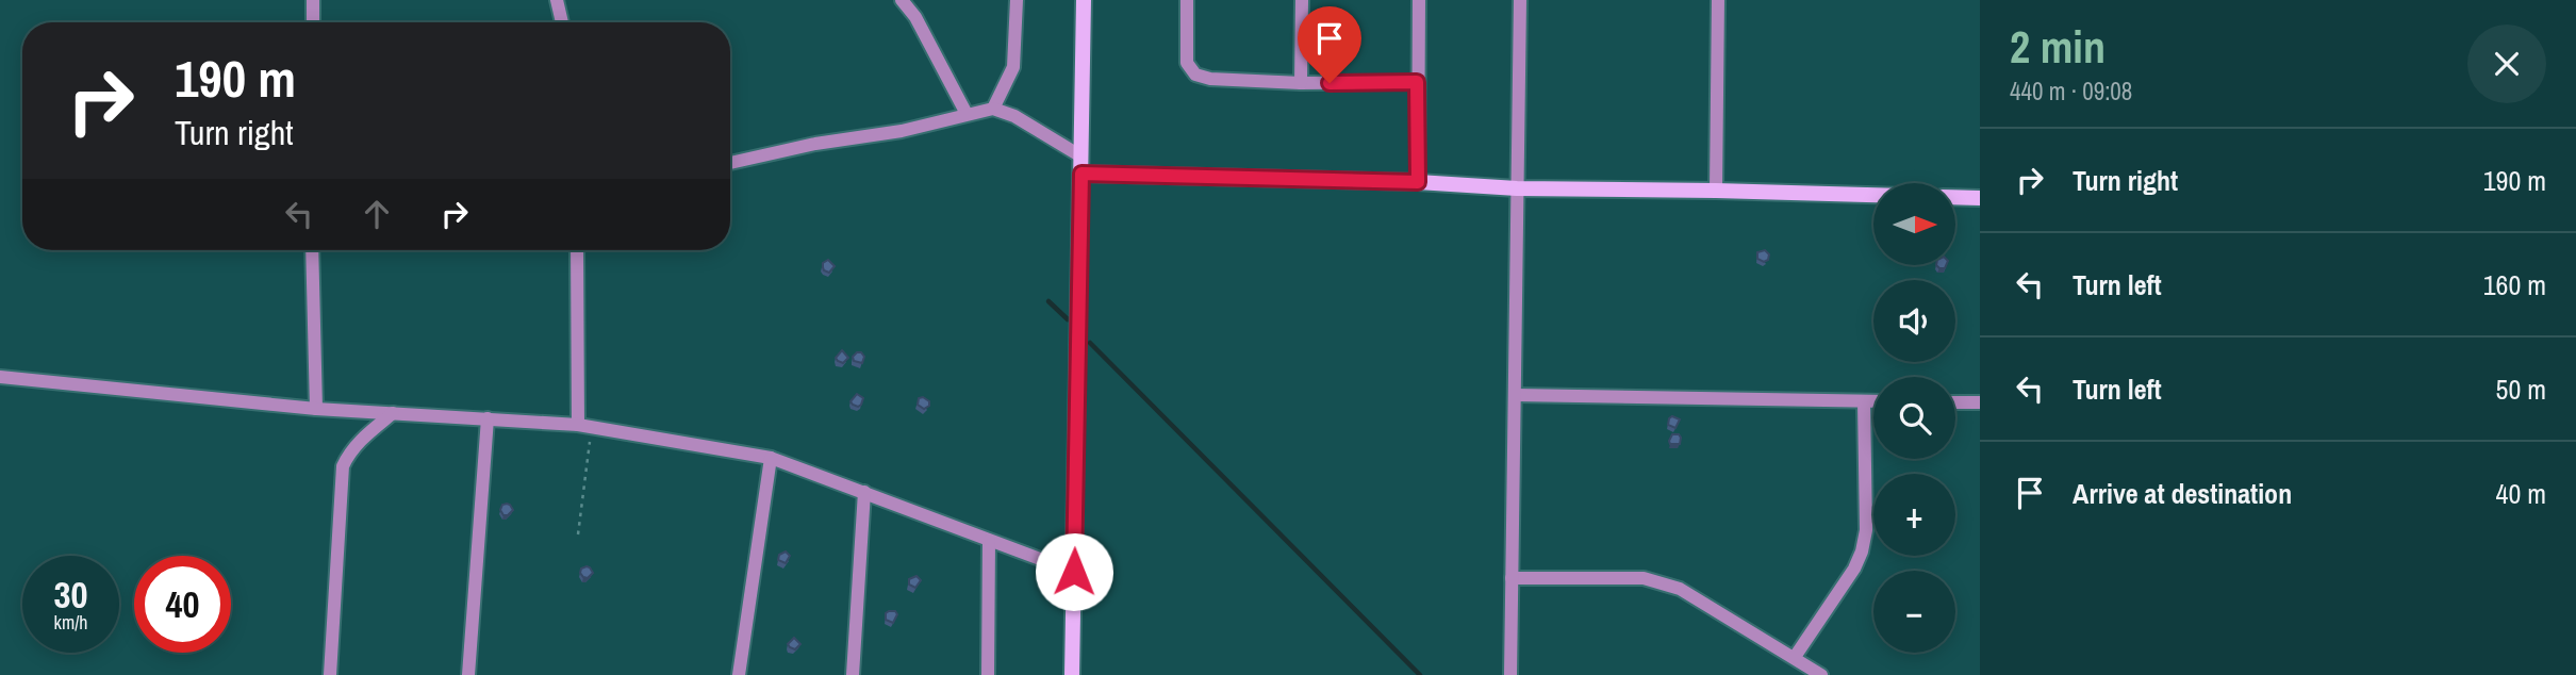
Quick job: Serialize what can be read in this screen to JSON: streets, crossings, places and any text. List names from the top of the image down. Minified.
{"north":"right","page":{"heading":["2 min","440 m · 09:08"],"turn":["190 m","Turn right"],"list":[{"name":"Turn right","value":"190 m"},{"name":"Turn left","value":"160 m"},{"name":"Turn left","value":"50 m"},{"name":"Arrive at destination","value":"40 m"}],"map_buttons":["+","−"],"speed":"30 km/h","limit":"40"}}
